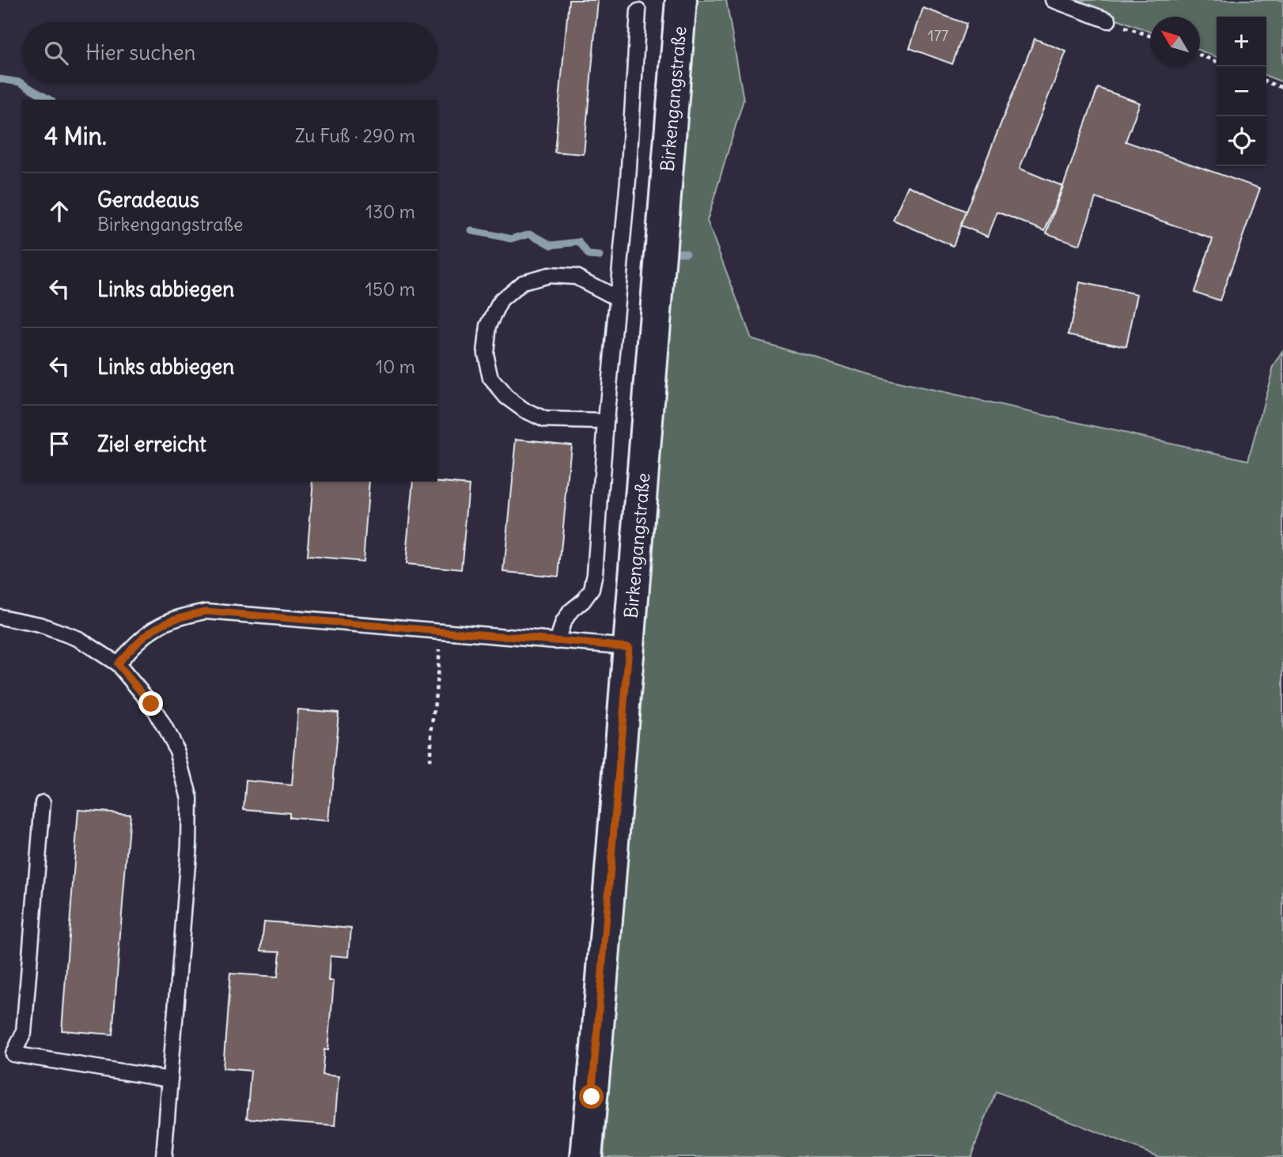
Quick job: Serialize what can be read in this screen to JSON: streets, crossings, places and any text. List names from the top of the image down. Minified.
{"streets":{"street":["Birkengangstraße"]},"house_numbers":["177"],"north":"top left","page":{"map_buttons":["+","−"],"search":"Hier suchen","heading":["4 Min.","Zu Fuß · 290 m"],"list":[["Geradeaus","Birkengangstraße","130 m"],["Links abbiegen","150 m"],["Links abbiegen","10 m"],"Ziel erreicht"]}}
